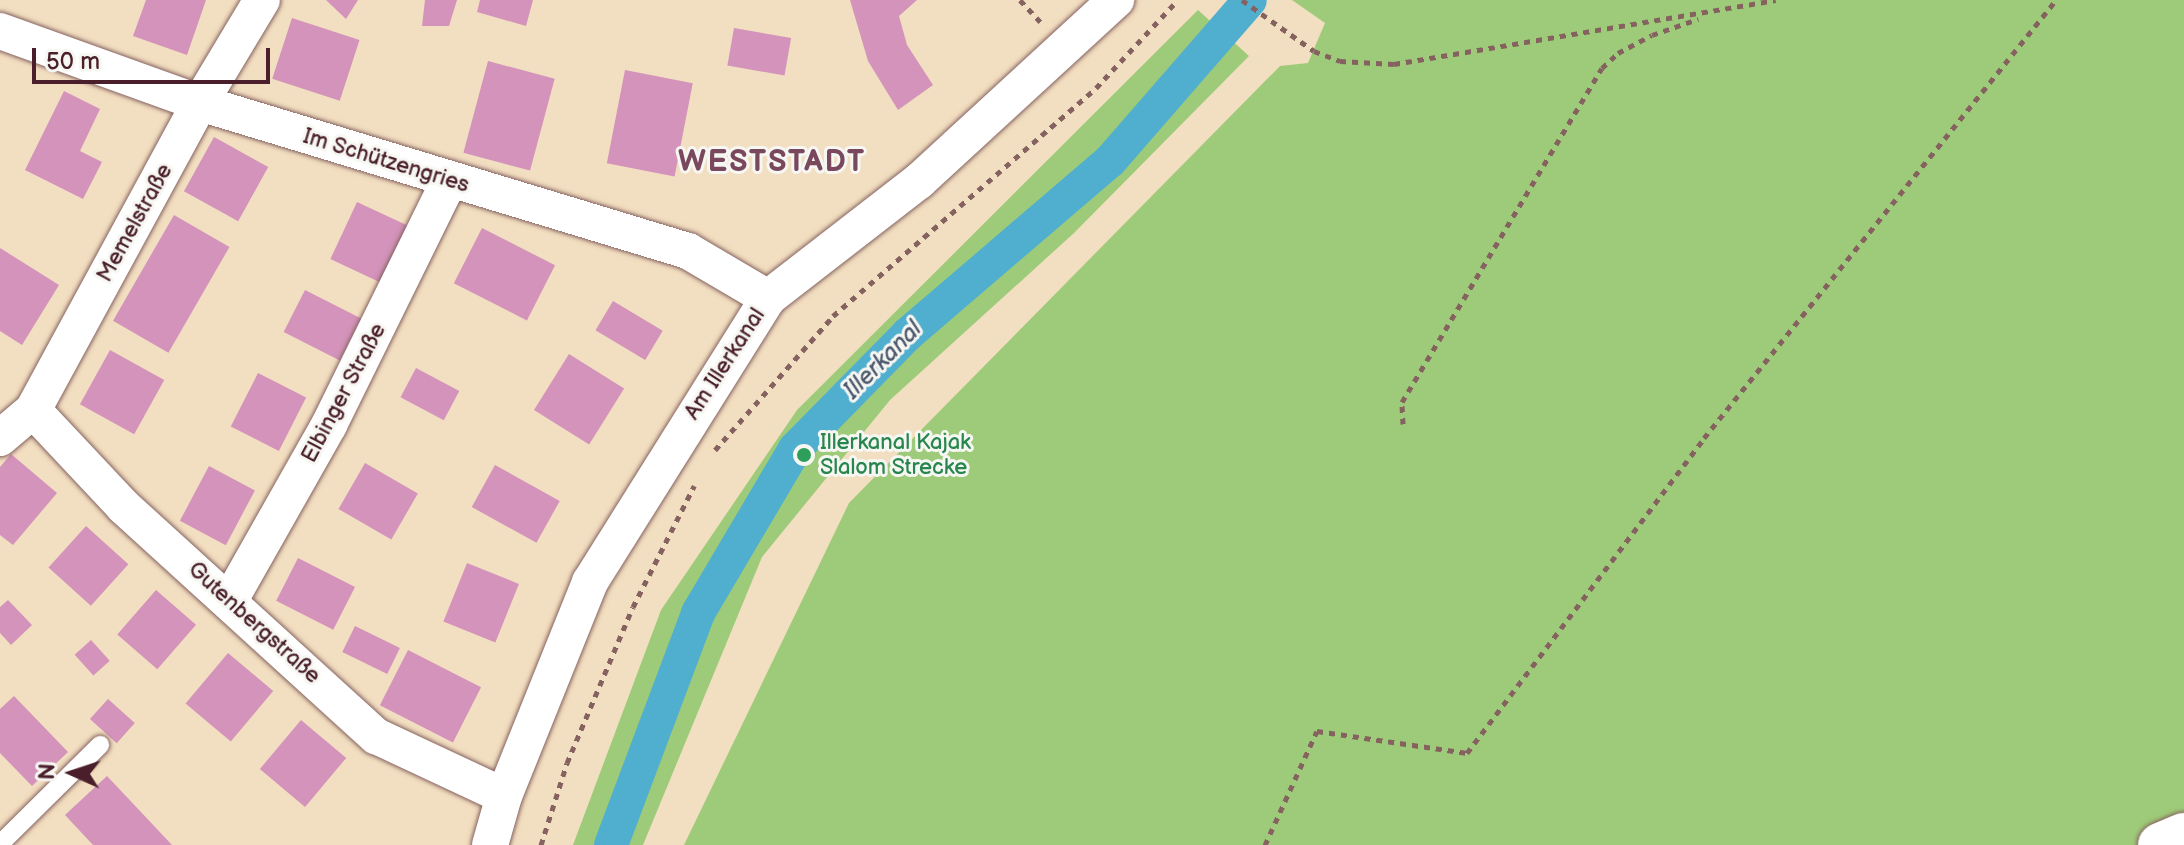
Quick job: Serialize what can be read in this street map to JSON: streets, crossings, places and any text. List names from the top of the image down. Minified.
{"streets":{"street":["Im Schützengries","Memelstraße","Am Illerkanal","Elbinger Straße","Gutenbergstraße"]},"crossings":[["Im Schützengries","Memelstraße"],["Im Schützengries","Am Illerkanal"],["Im Schützengries","Elbinger Straße"],["Memelstraße","Gutenbergstraße"],["Am Illerkanal","Gutenbergstraße"],["Elbinger Straße","Gutenbergstraße"]],"districts":["WESTSTADT"],"water":["Illerkanal"],"places":["Illerkanal Kajak Slalom Strecke"],"scale_bar":"50 m","north":"left"}
